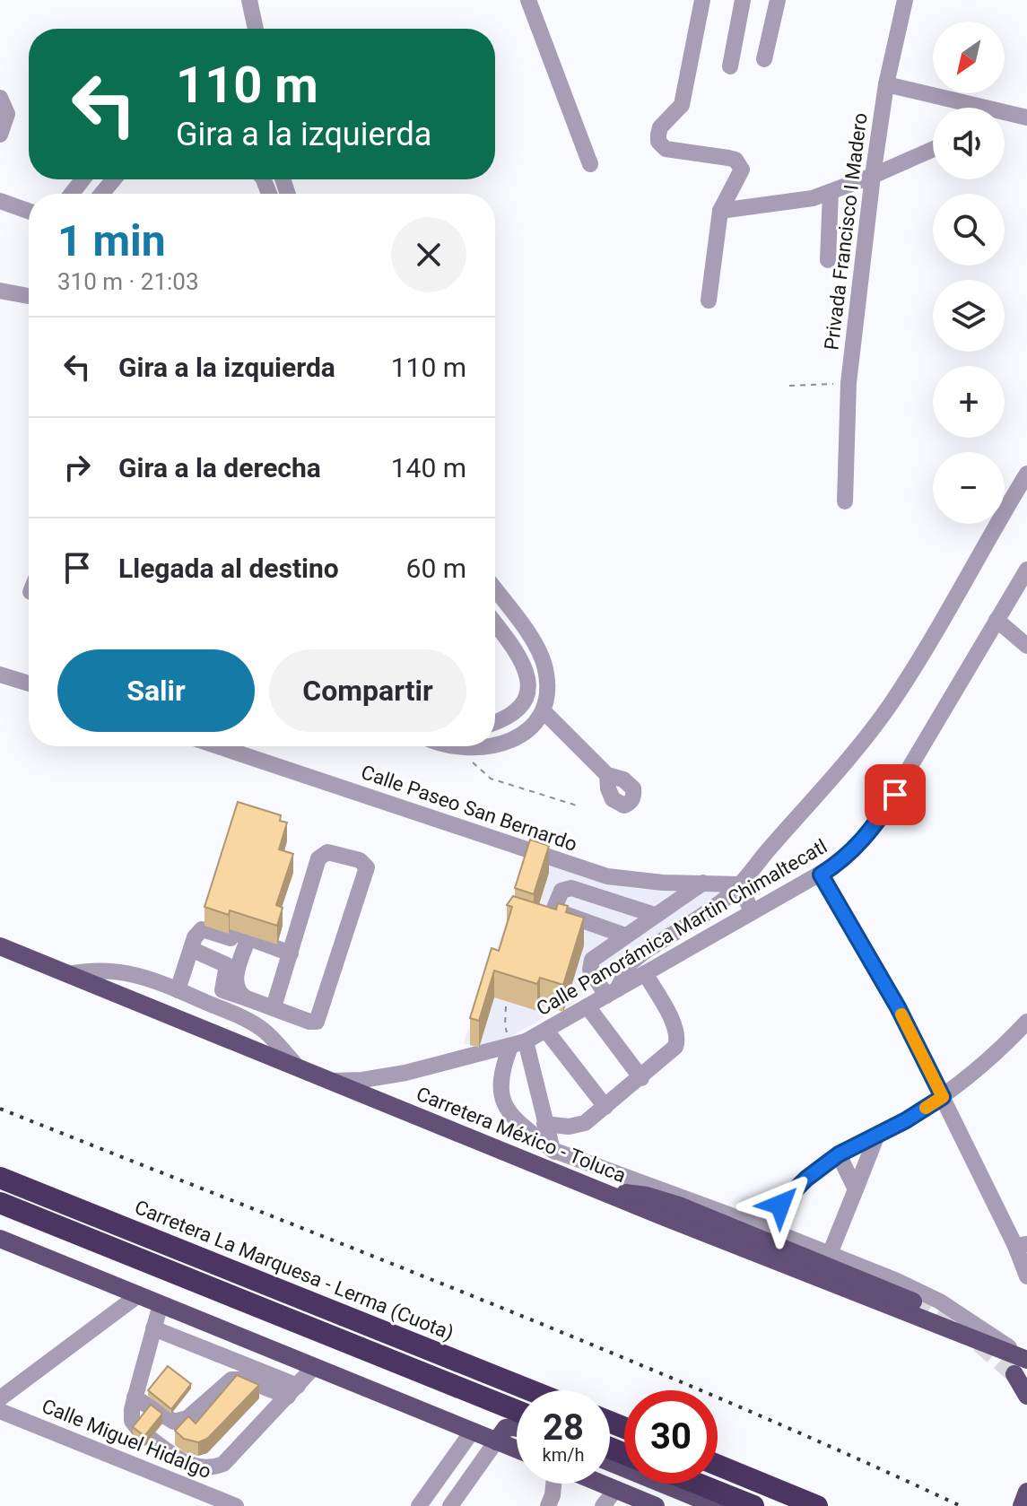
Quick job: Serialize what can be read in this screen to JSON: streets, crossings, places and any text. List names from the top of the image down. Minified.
{"streets":{"highway":["Carretera La Marquesa - Lerma (Cuota)"],"main road":["Carretera México - Toluca"],"street":["Privada Francisco I Madero","Calle Paseo San Bernardo","Calle Panorámica Martin Chimaltecatl","Calle Miguel Hidalgo"]},"crossings":[["Calle Panorámica Martin Chimaltecatl","Carretera México - Toluca"]],"north":"bottom left","page":{"map_buttons":["+","−"],"turn":["110 m","Gira a la izquierda"],"heading":["1 min","310 m · 21:03"],"list":[{"name":"Gira a la izquierda","value":"110 m"},{"name":"Gira a la derecha","value":"140 m"},{"name":"Llegada al destino","value":"60 m"}],"buttons":["Salir","Compartir"],"speed":"28 km/h","limit":"30"}}
